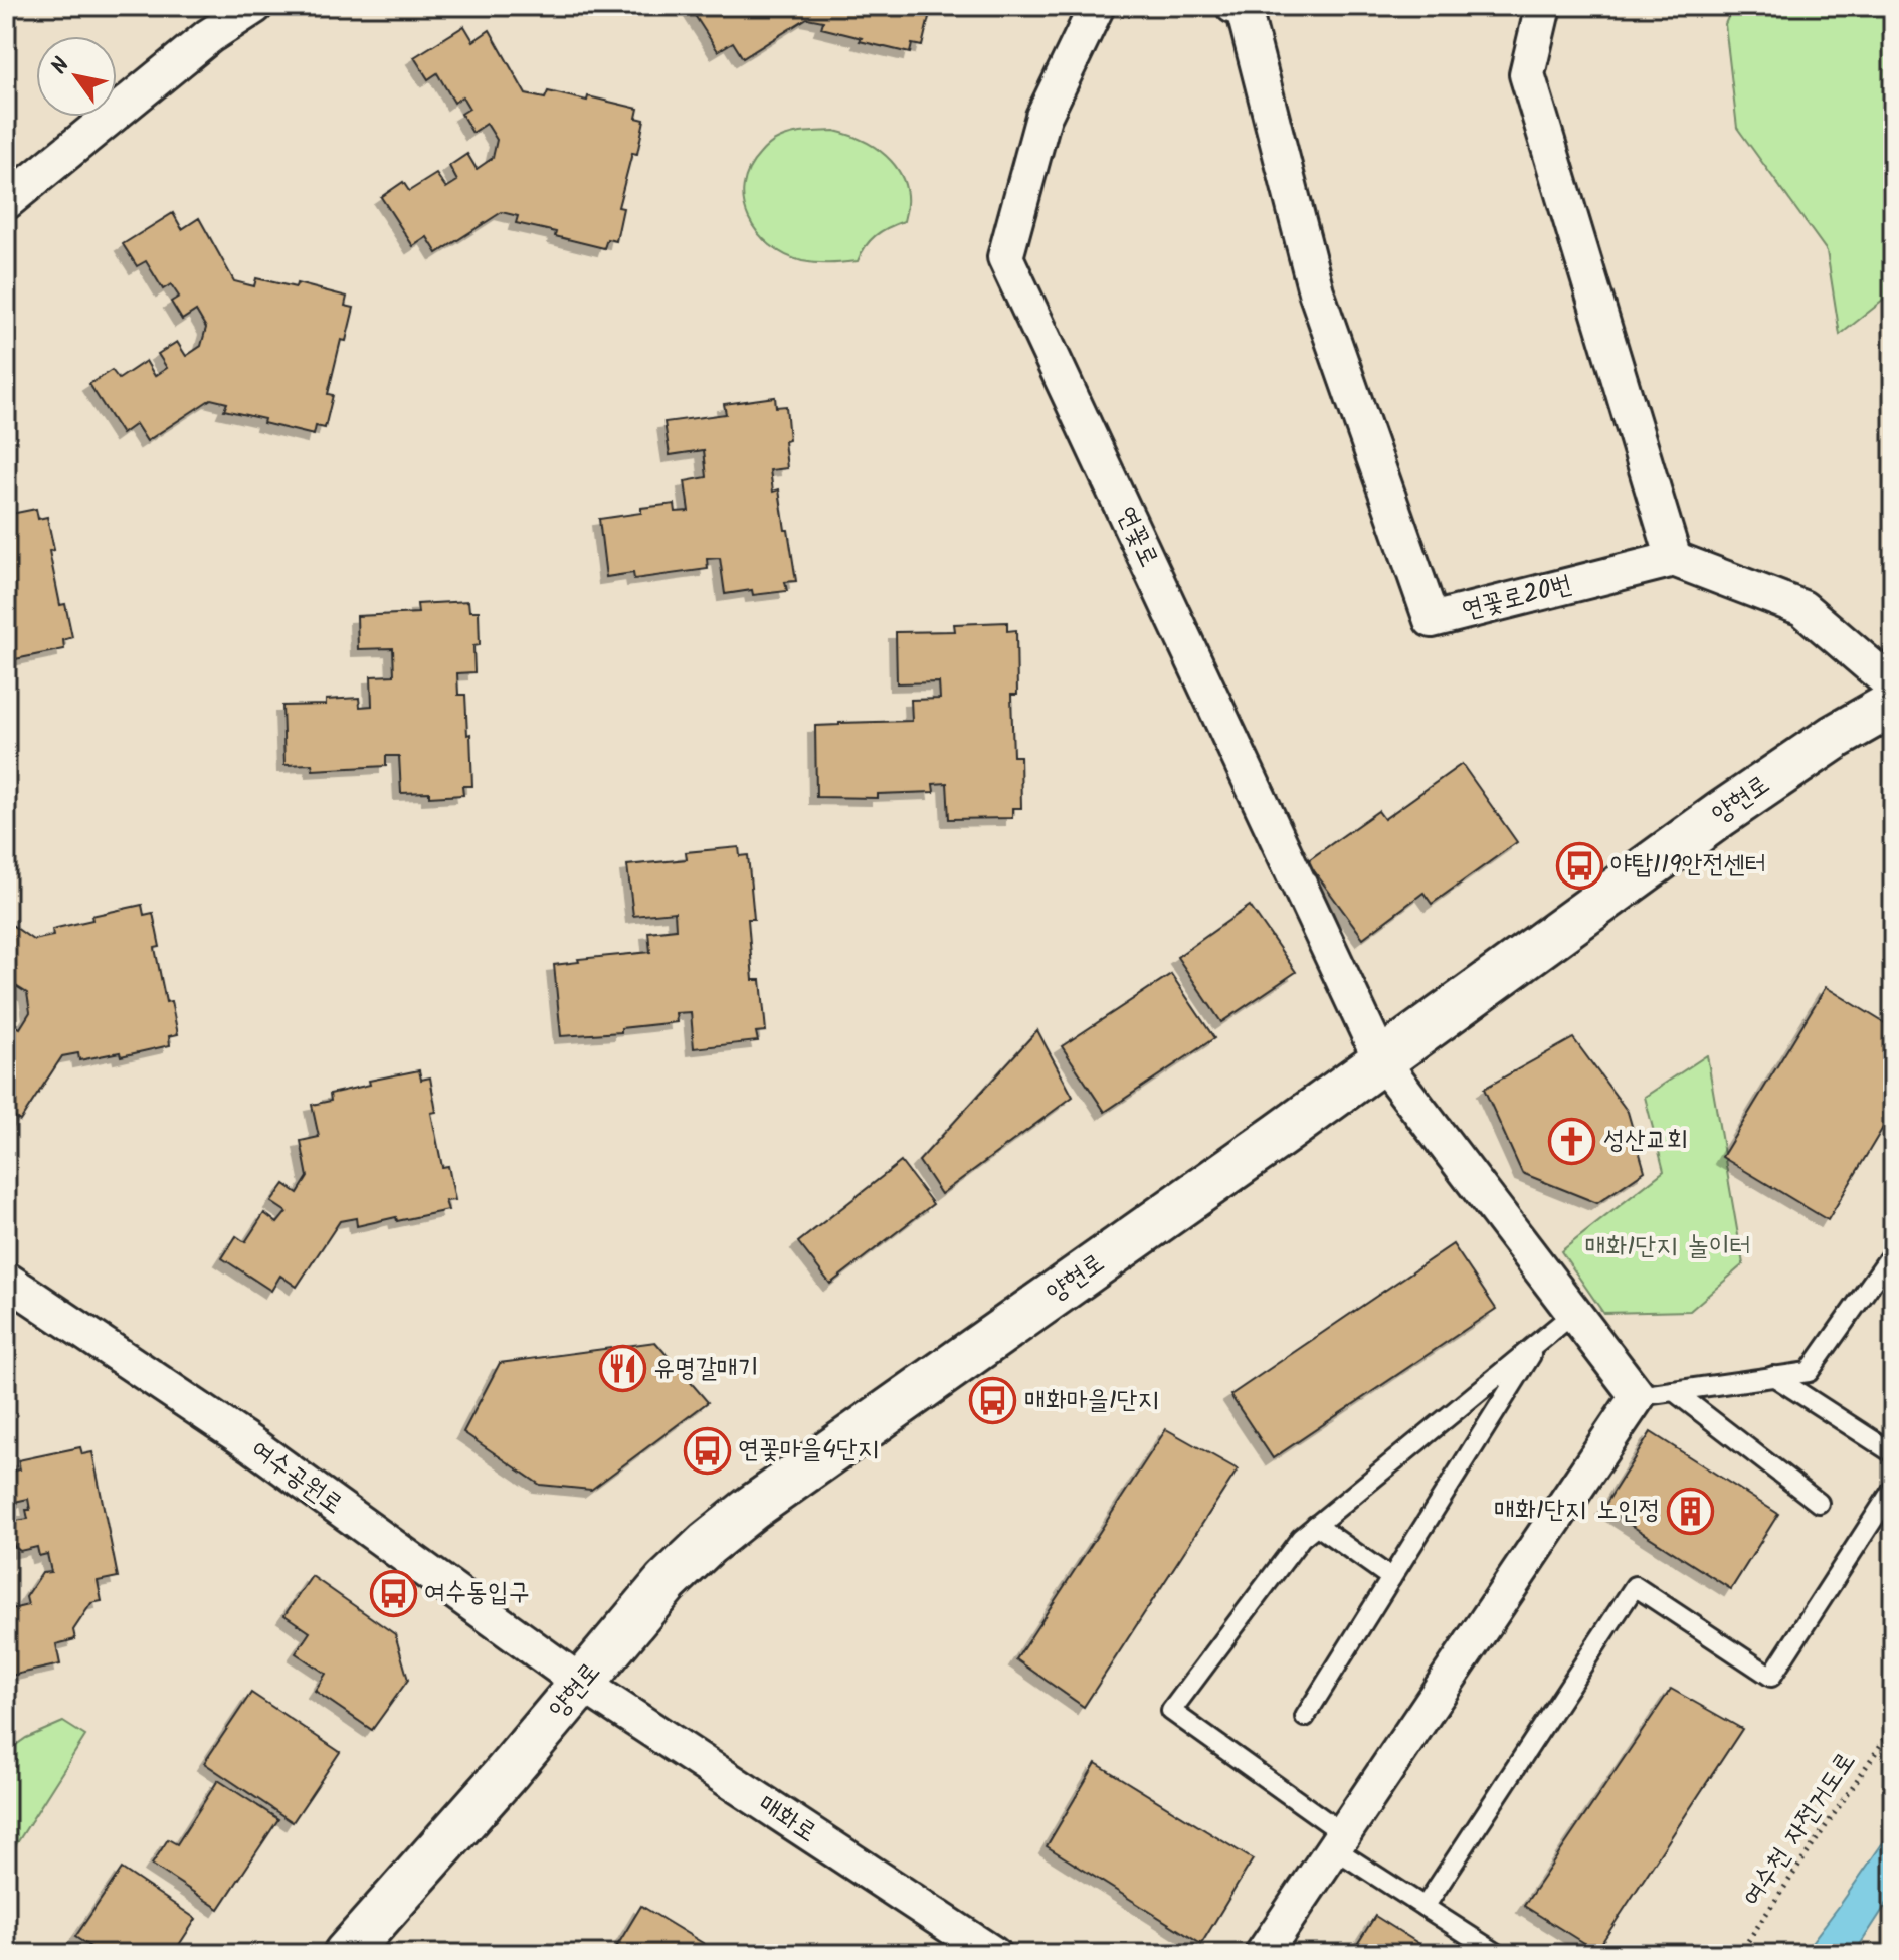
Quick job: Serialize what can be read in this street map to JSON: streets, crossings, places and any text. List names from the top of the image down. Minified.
{"streets":{"main road":["양현로"],"street":["연꽃로","연꽃로20번","여수공원로","매화로"],"path":["여수천 자전거도로"]},"crossings":[["연꽃로","양현로"],["양현로","여수공원로"],["양현로","매화로"],["여수공원로","매화로"]],"parks":["매화1단지 놀이터"],"places":{"bus stop":["야탑119안전센터","매화마을1단지","연꽃마을4단지","여수동입구"],"church":["성산교회"],"restaurant":["유명갈매기"],"building":["매화1단지 노인정"]},"north":"top left"}
